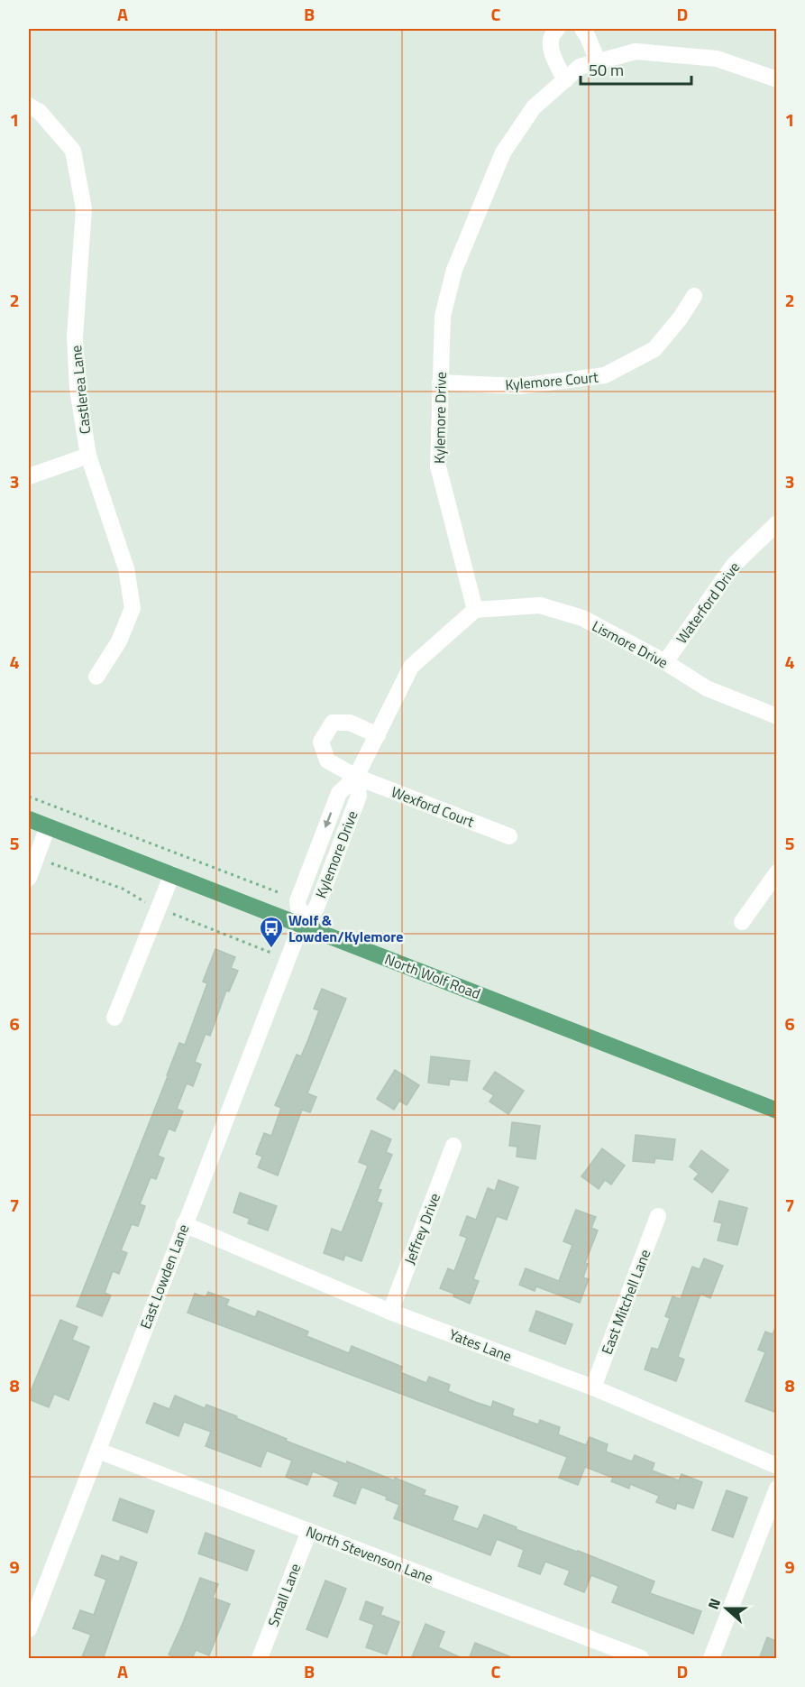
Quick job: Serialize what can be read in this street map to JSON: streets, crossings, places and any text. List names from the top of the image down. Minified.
{"streets":{"main road":["North Wolf Road"],"street":["Kylemore Court","Castlerea Lane","Kylemore Drive","Waterford Drive","Lismore Drive","Wexford Court","Jeffrey Drive","East Lowden Lane","East Mitchell Lane","Yates Lane","North Stevenson Lane","Small Lane"]},"crossings":[["Kylemore Court","Kylemore Drive"],["Kylemore Drive","Lismore Drive"],["Kylemore Drive","Wexford Court"],["Kylemore Drive","North Wolf Road"],["Kylemore Drive","East Lowden Lane"],["Waterford Drive","Lismore Drive"],["North Wolf Road","East Lowden Lane"],["Jeffrey Drive","Yates Lane"],["East Lowden Lane","Yates Lane"],["East Lowden Lane","North Stevenson Lane"],["East Mitchell Lane","Yates Lane"],["North Stevenson Lane","Small Lane"]],"places":{"bus stop":["Wolf & Lowden/Kylemore"]},"scale_bar":"50 m","north":"left","grid":{"columns":["A","B","C","D"],"rows":["1","2","3","4","5","6","7","8","9"]}}
